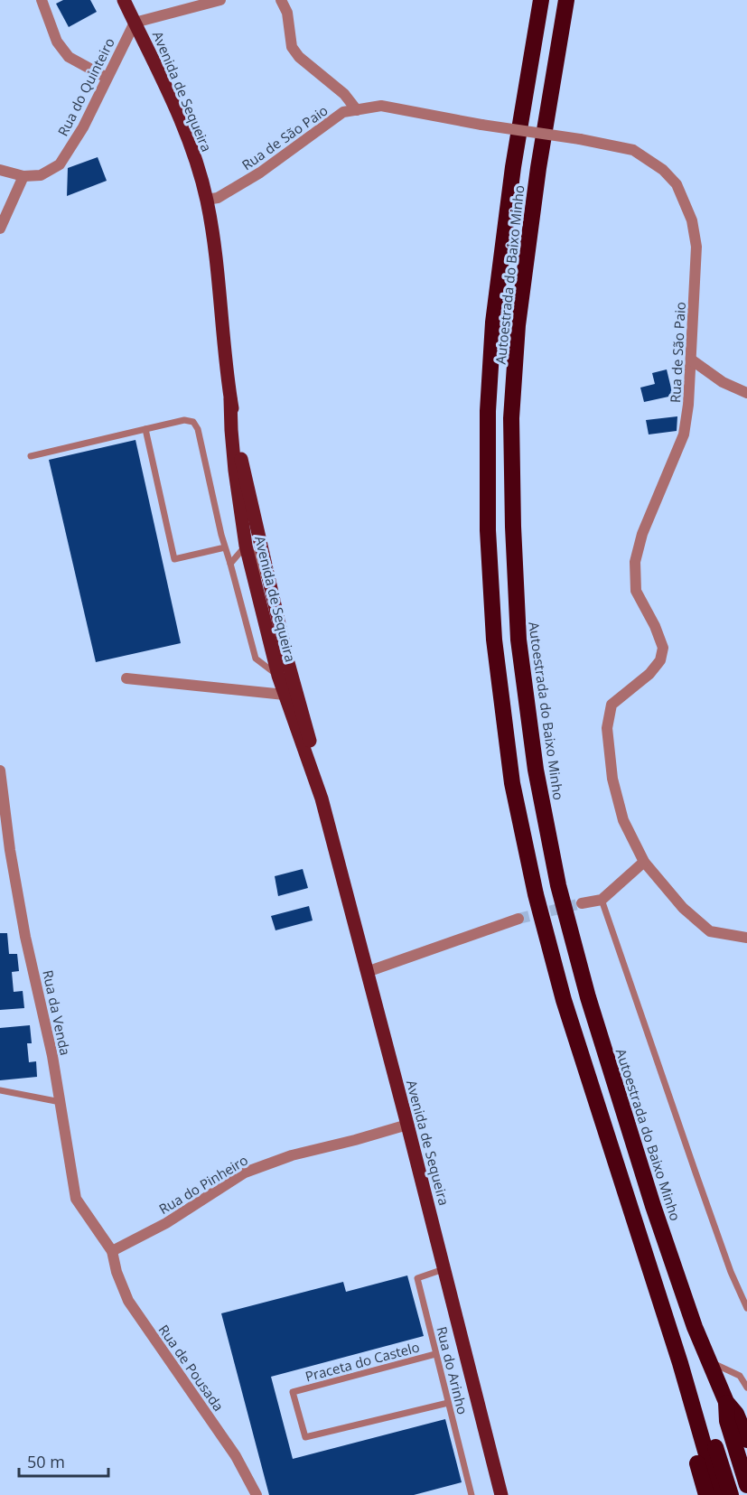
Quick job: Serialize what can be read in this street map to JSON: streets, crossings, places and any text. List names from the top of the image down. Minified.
{"streets":{"highway":["Autoestrada do Baixo Minho"],"main road":["Avenida de Sequeira"],"street":["Rua do Quinteiro","Rua de São Paio","Rua da Venda","Rua do Pinheiro","Rua de Pousada"],"lane":["Praceta do Castelo","Rua do Arinho"]},"crossings":[["Rua do Quinteiro","Avenida de Sequeira"],["Avenida de Sequeira","Rua de São Paio"],["Avenida de Sequeira","Rua do Pinheiro"],["Avenida de Sequeira","Rua do Arinho"],["Rua da Venda","Rua do Pinheiro"],["Rua da Venda","Rua de Pousada"],["Rua do Pinheiro","Rua de Pousada"],["Praceta do Castelo","Rua do Arinho"]],"scale_bar":"50 m"}
